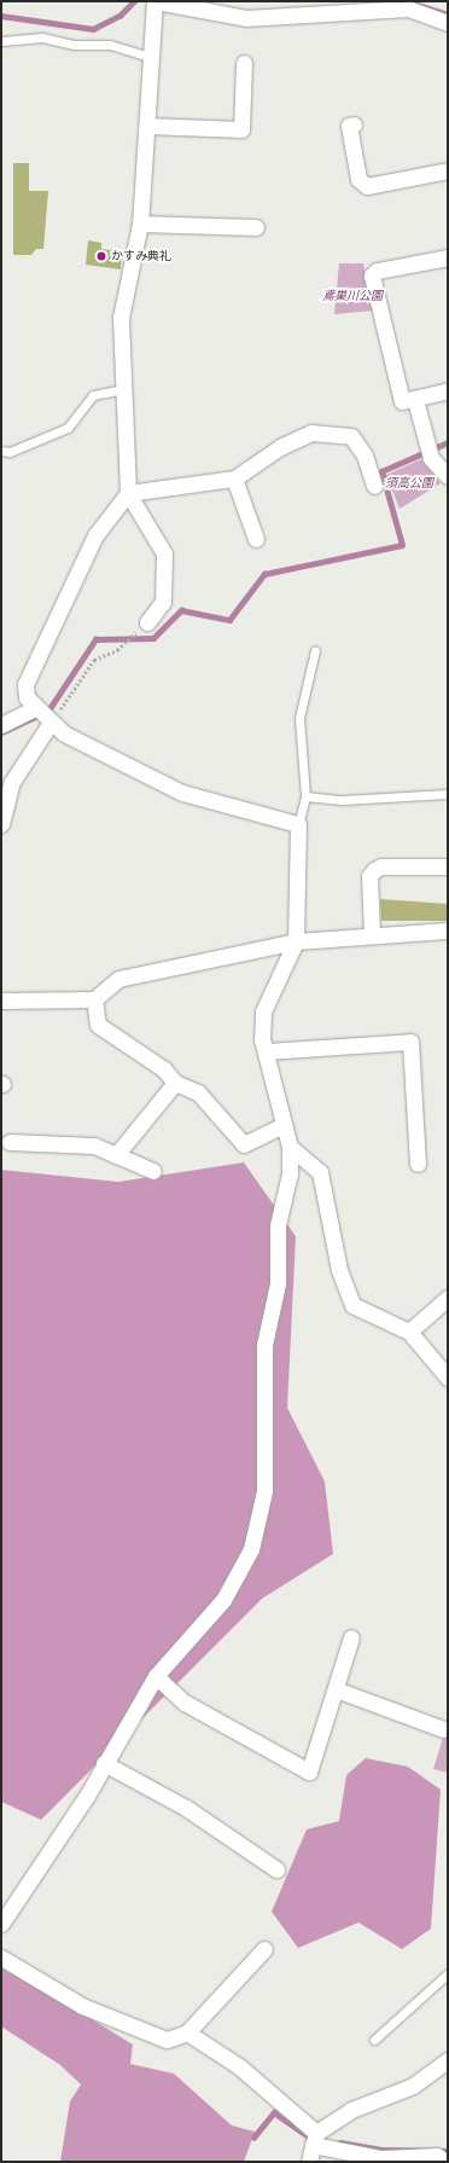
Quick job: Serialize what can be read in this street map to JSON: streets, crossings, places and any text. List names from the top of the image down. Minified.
{"parks":["鳶巣川公園","須高公園"],"places":["かすみ典礼"]}
